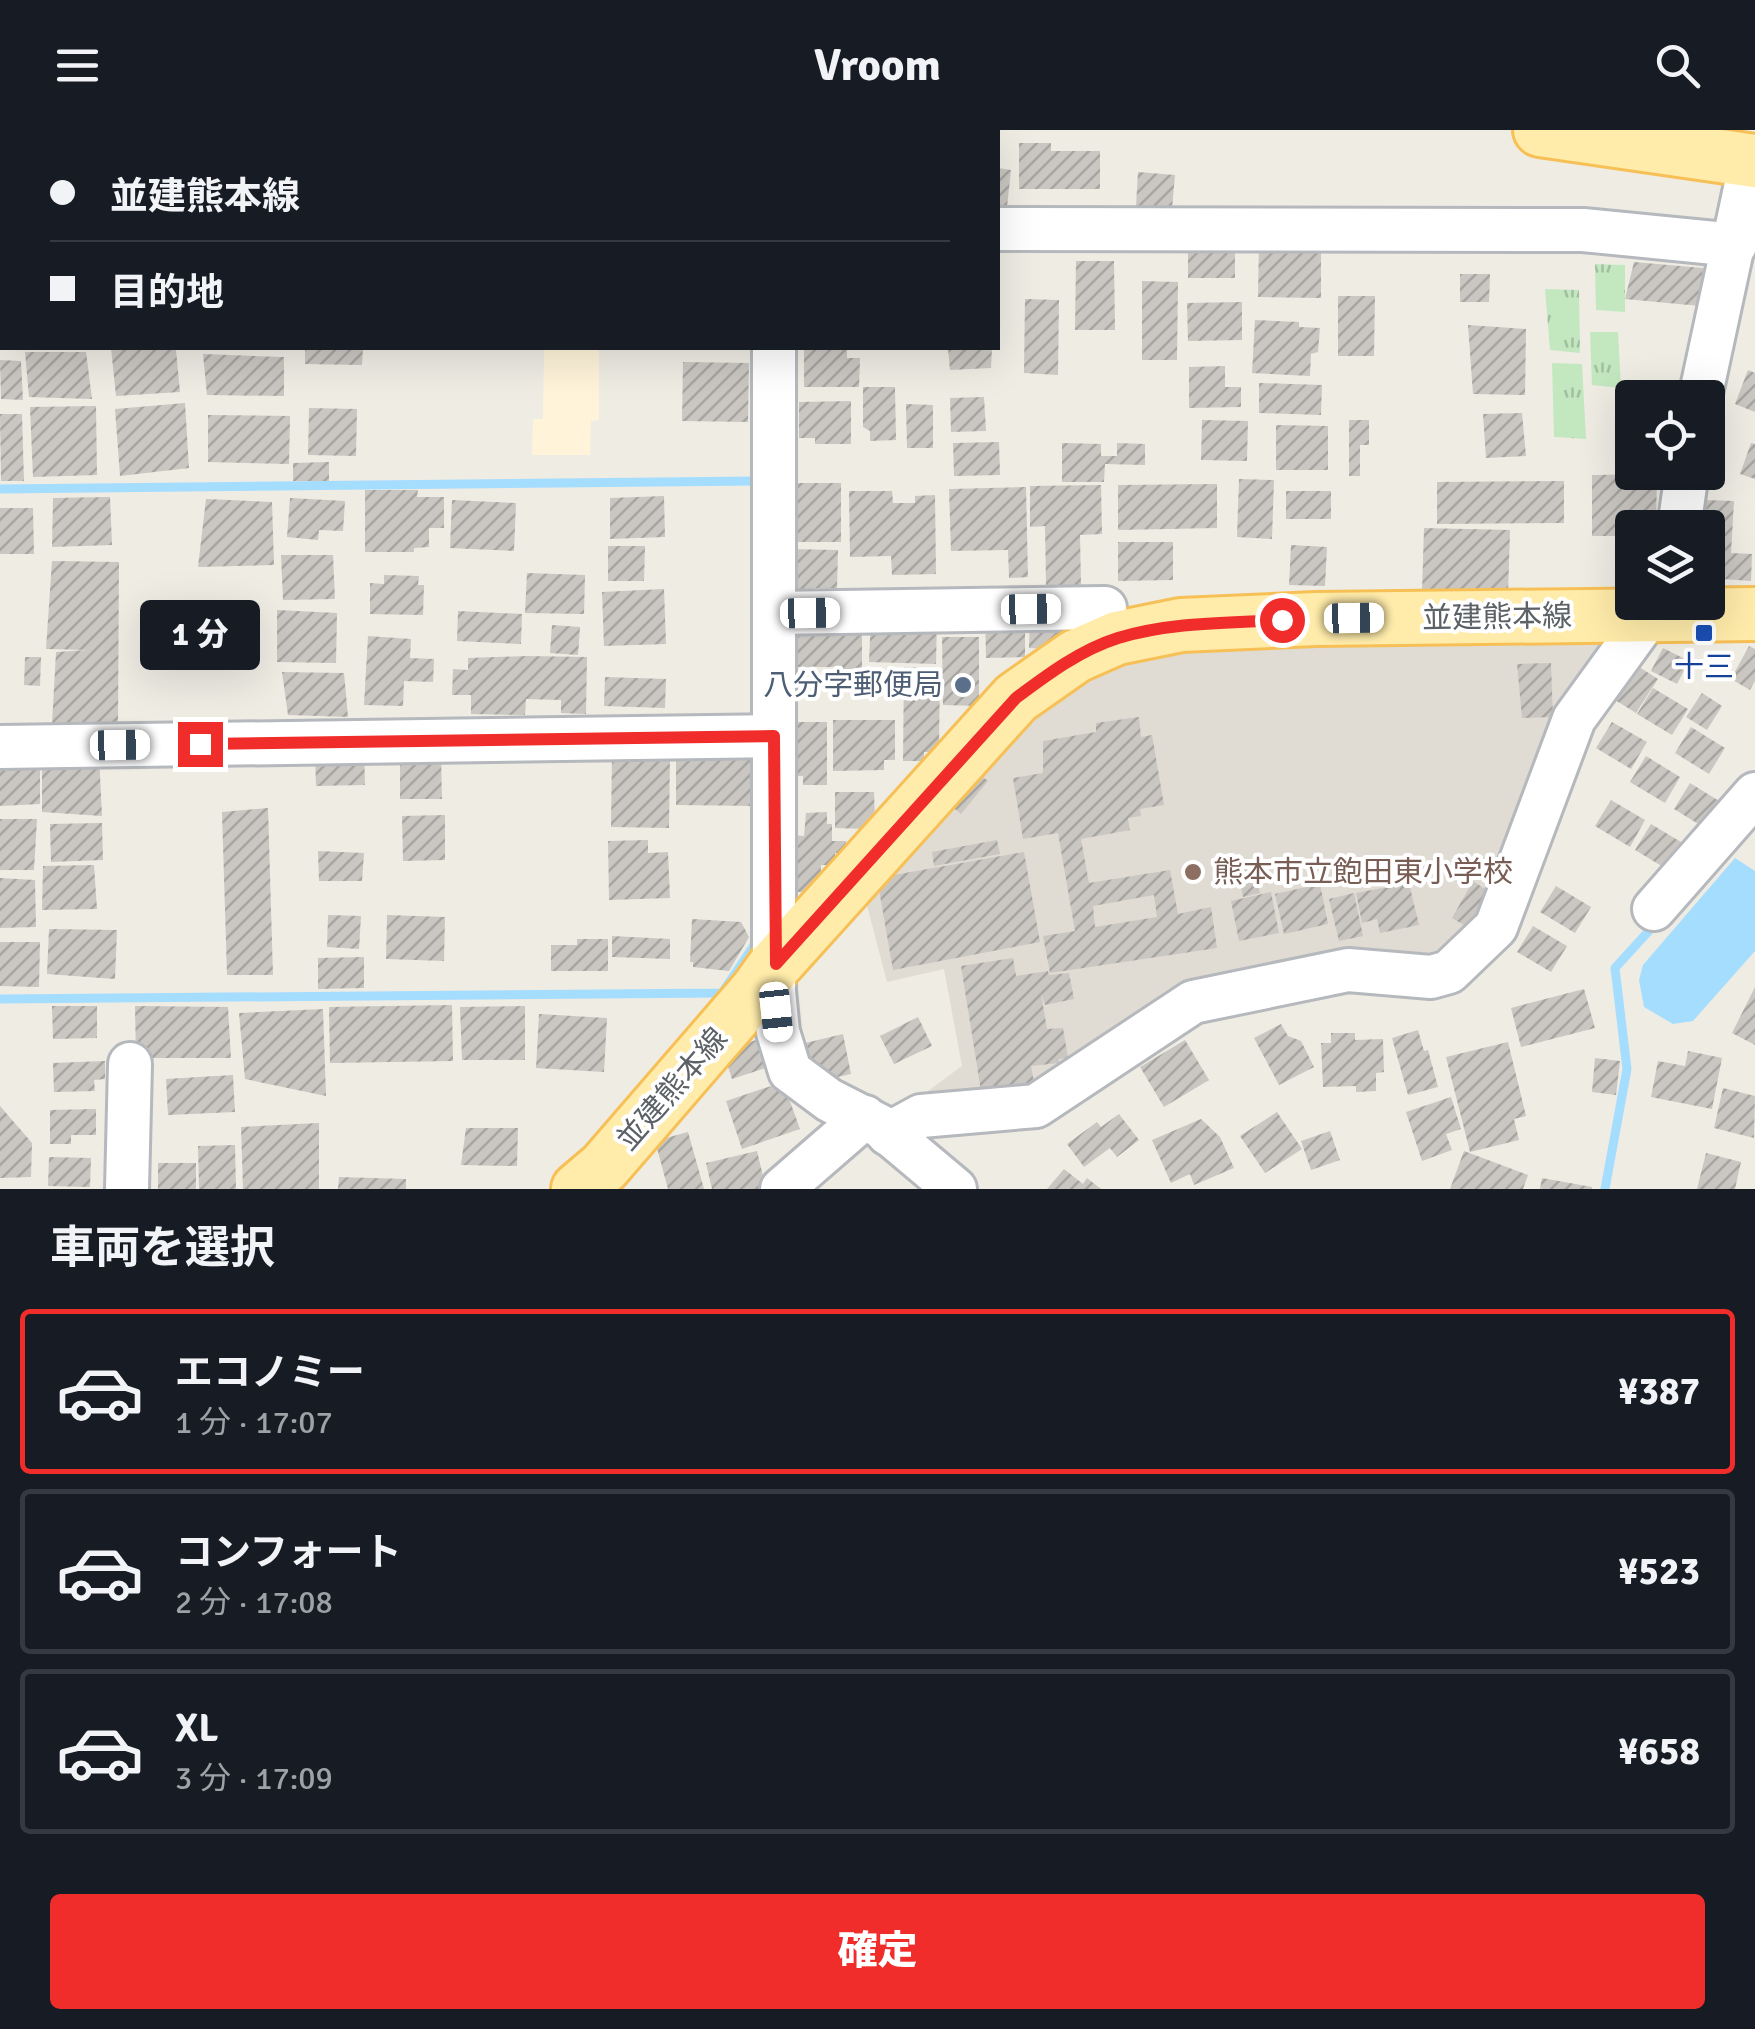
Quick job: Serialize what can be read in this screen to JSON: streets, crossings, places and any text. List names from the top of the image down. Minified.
{"streets":{"main road":["並建熊本線"]},"places":{"transit":["十三"],"other":["八分字郵便局","熊本市立飽田東小学校"]},"page":{"header":"Vroom","banner":["並建熊本線","目的地"],"bubble":"1 分","heading":"車両を選択","list":[{"name":"エコノミー","note":"1 分 · 17:07","value":"¥387"},{"name":"コンフォート","note":"2 分 · 17:08","value":"¥523"},{"name":"XL","note":"3 分 · 17:09","value":"¥658"}],"buttons":"確定"}}
